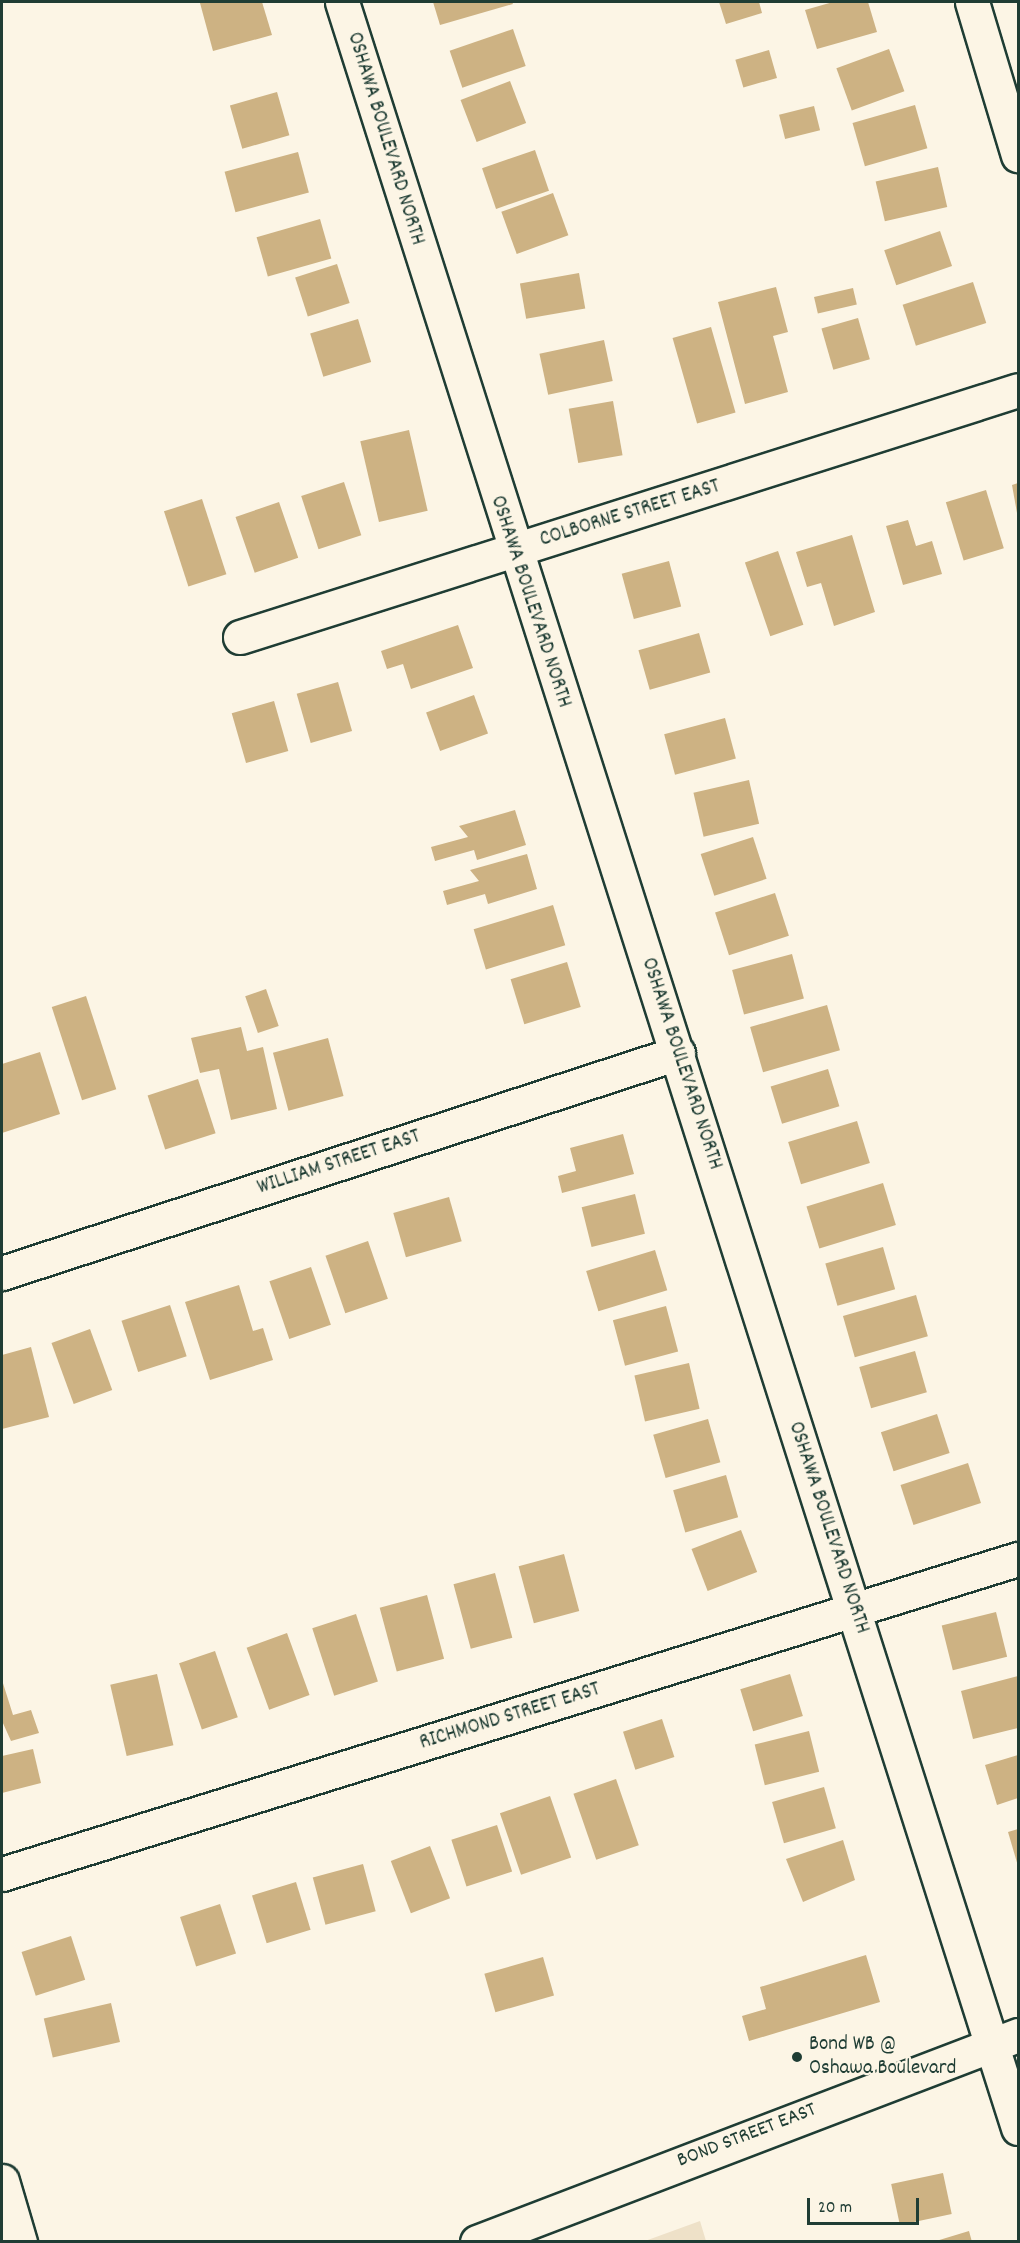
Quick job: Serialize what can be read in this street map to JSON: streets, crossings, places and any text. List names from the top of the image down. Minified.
{"streets":{"street":["OSHAWA BOULEVARD NORTH","COLBORNE STREET EAST","WILLIAM STREET EAST","RICHMOND STREET EAST","BOND STREET EAST"]},"crossings":[["OSHAWA BOULEVARD NORTH","COLBORNE STREET EAST"],["OSHAWA BOULEVARD NORTH","WILLIAM STREET EAST"],["OSHAWA BOULEVARD NORTH","RICHMOND STREET EAST"],["OSHAWA BOULEVARD NORTH","BOND STREET EAST"]],"places":["Bond WB @ Oshawa Boulevard"],"scale_bar":"20 m"}
